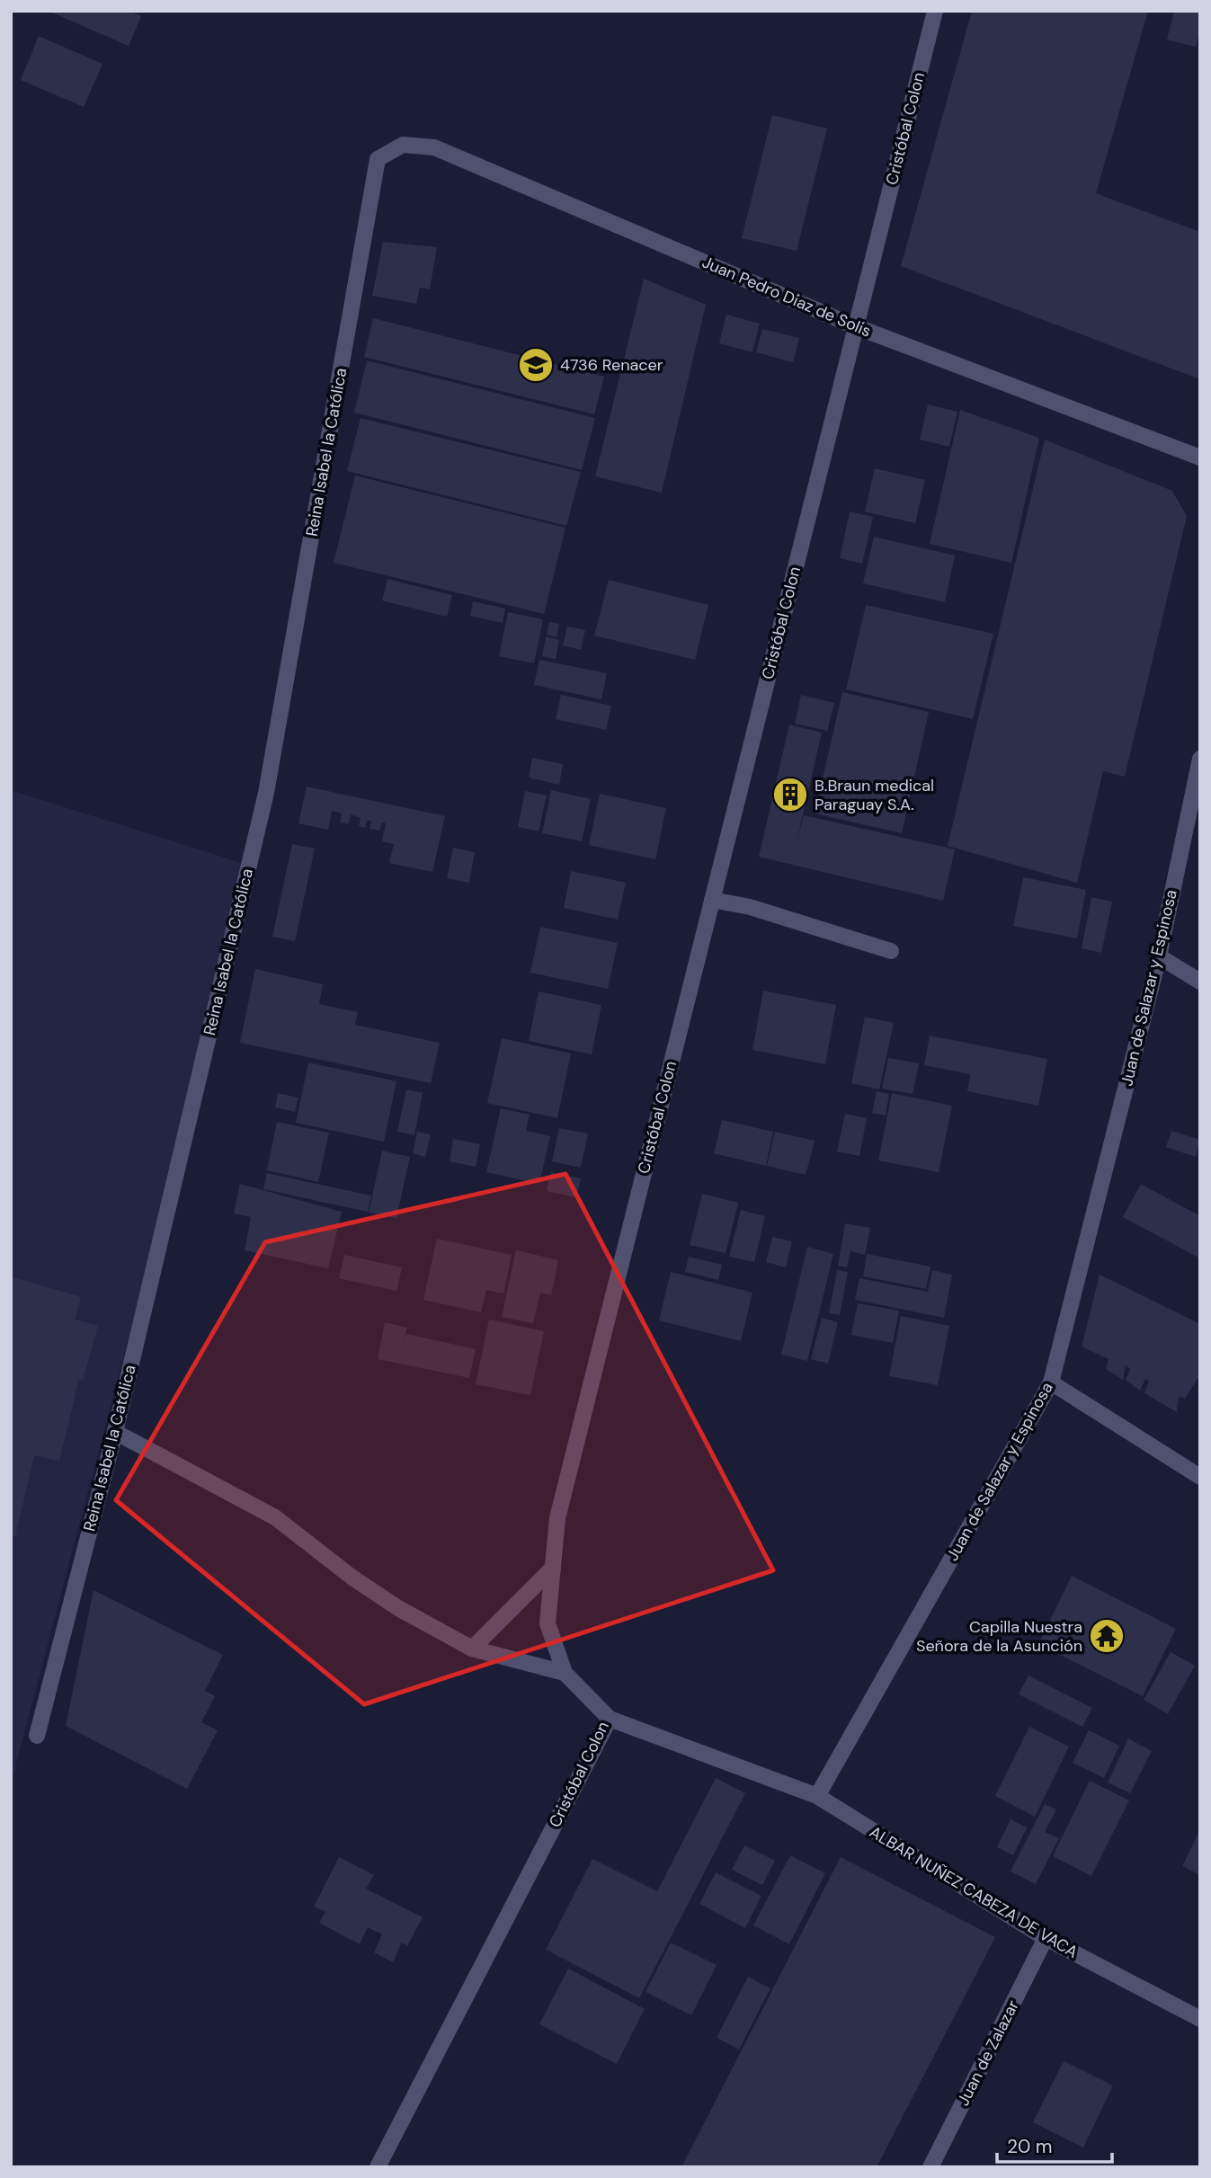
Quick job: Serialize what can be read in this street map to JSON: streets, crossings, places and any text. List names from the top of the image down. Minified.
{"streets":{"street":["Cristóbal Colon","Juan Pedro Diaz de Solis","Reina Isabel la Católica","Juan de Salazar y Espinosa","ALBAR NUÑEZ CABEZA DE VACA","Juan de Zalazar"]},"crossings":[["Cristóbal Colon","Juan Pedro Diaz de Solis"],["Juan Pedro Diaz de Solis","Reina Isabel la Católica"],["Juan de Salazar y Espinosa","ALBAR NUÑEZ CABEZA DE VACA"],["ALBAR NUÑEZ CABEZA DE VACA","Juan de Zalazar"]],"places":{"school or university":["4736 Renacer"],"building":["B.Braun medical Paraguay S.A."],"temple":["Capilla Nuestra Señora de la Asunción"]},"scale_bar":"20 m"}
